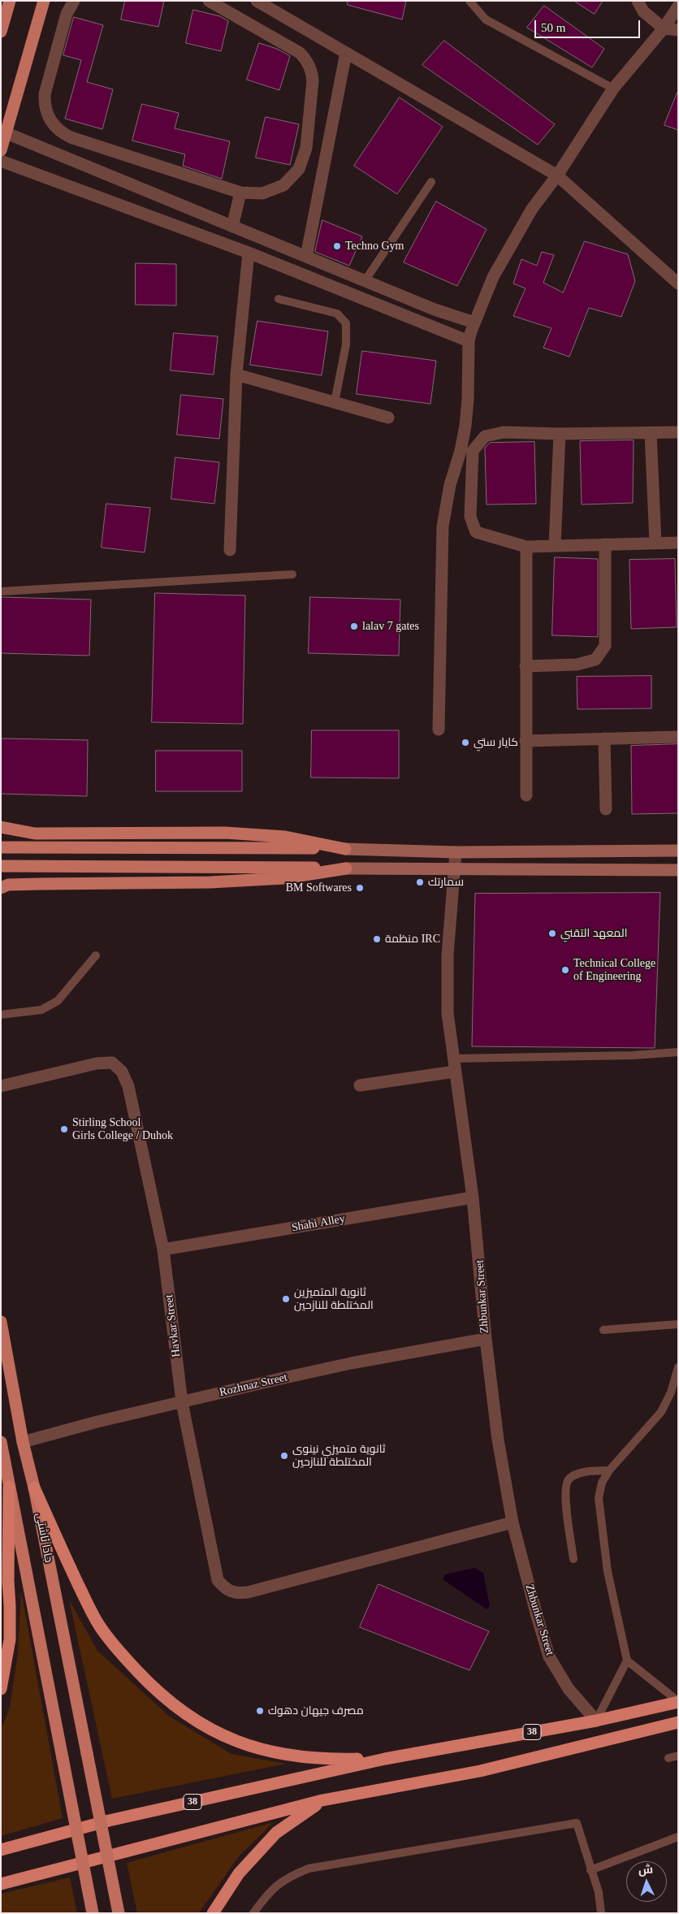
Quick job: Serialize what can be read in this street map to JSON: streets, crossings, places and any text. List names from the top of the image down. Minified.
{"streets":{"highway":["38"],"main road":["جادا ئاشتی"],"street":["Shahi Alley","Zhbunkar Street","Havkar Street","Rozhnaz Street"]},"crossings":[["Shahi Alley","Zhbunkar Street"],["Shahi Alley","Havkar Street"],["Zhbunkar Street","Havkar Street"],["Zhbunkar Street","Rozhnaz Street"],["Zhbunkar Street","38"],["Havkar Street","Rozhnaz Street"],["Rozhnaz Street","جادا ئاشتی"]],"places":["Techno Gym","lalav 7 gates","كايار ستي","سمارتك","BM Softwares","المعهد التقني","منظمة IRC","Technical College of Engineering","Stirling School Girls College / Duhok","ثانوية المتميزين المختلطة للنازحين","ثانوية متميزي نينوى المختلطة للنازحين","مصرف جيهان دهوك"],"scale_bar":"50 m","north":"top"}
